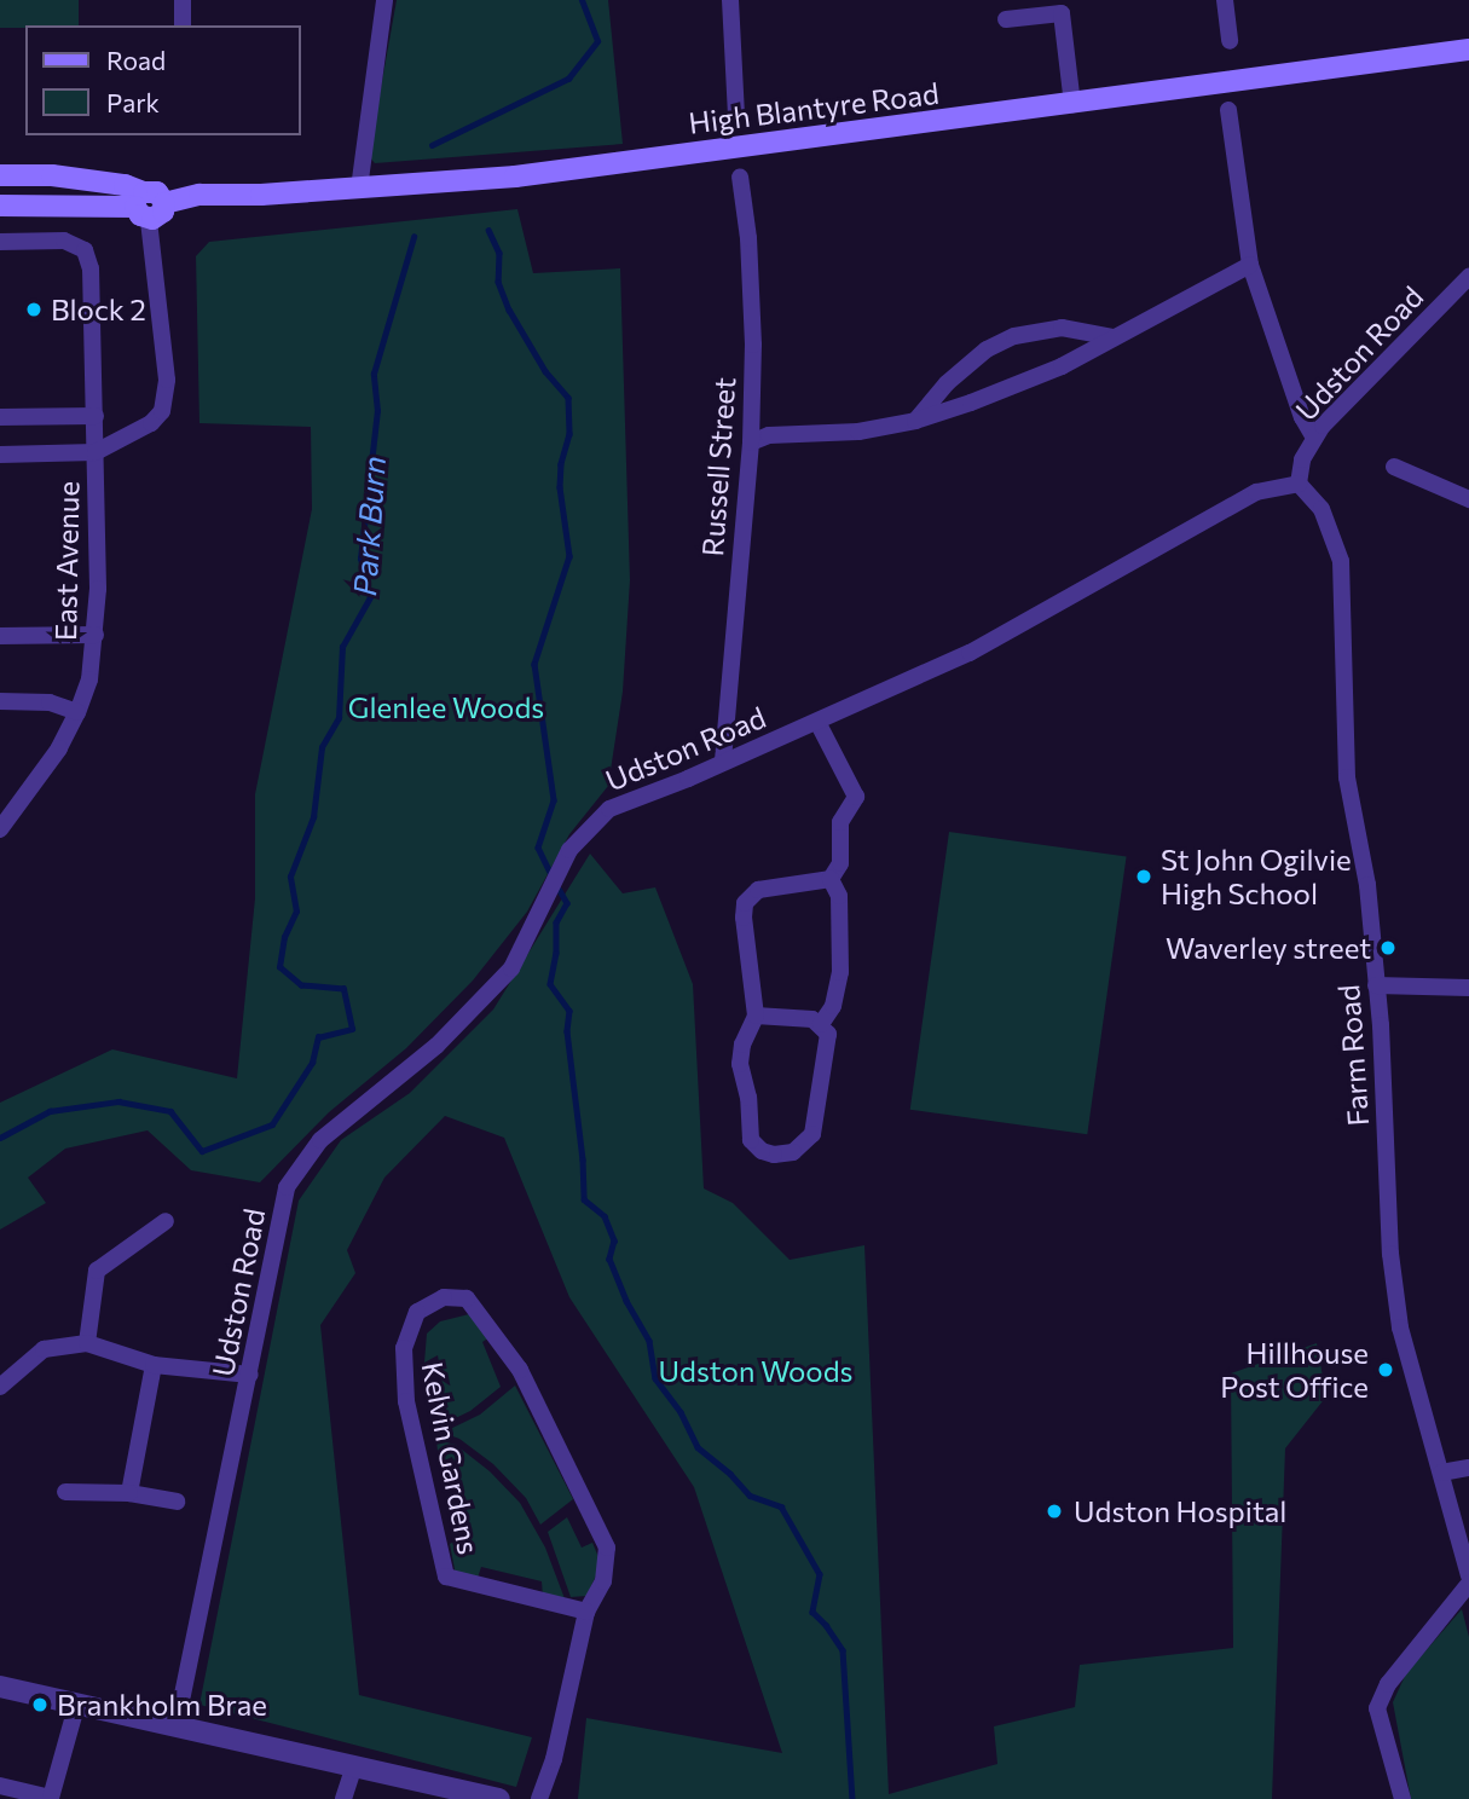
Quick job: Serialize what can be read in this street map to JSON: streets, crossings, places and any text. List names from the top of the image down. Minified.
{"streets":{"main road":["High Blantyre Road"],"street":["Udston Road","Russell Street","East Avenue","Farm Road","Kelvin Gardens"]},"crossings":[["Udston Road","Russell Street"],["Udston Road","Farm Road"]],"water":["Park Burn"],"parks":["Glenlee Woods","Udston Woods"],"places":["Block 2","St John Ogilvie High School","Waverley street","Hillhouse Post Office","Udston Hospital","Brankholm Brae"],"legend":["Road","Park"]}
